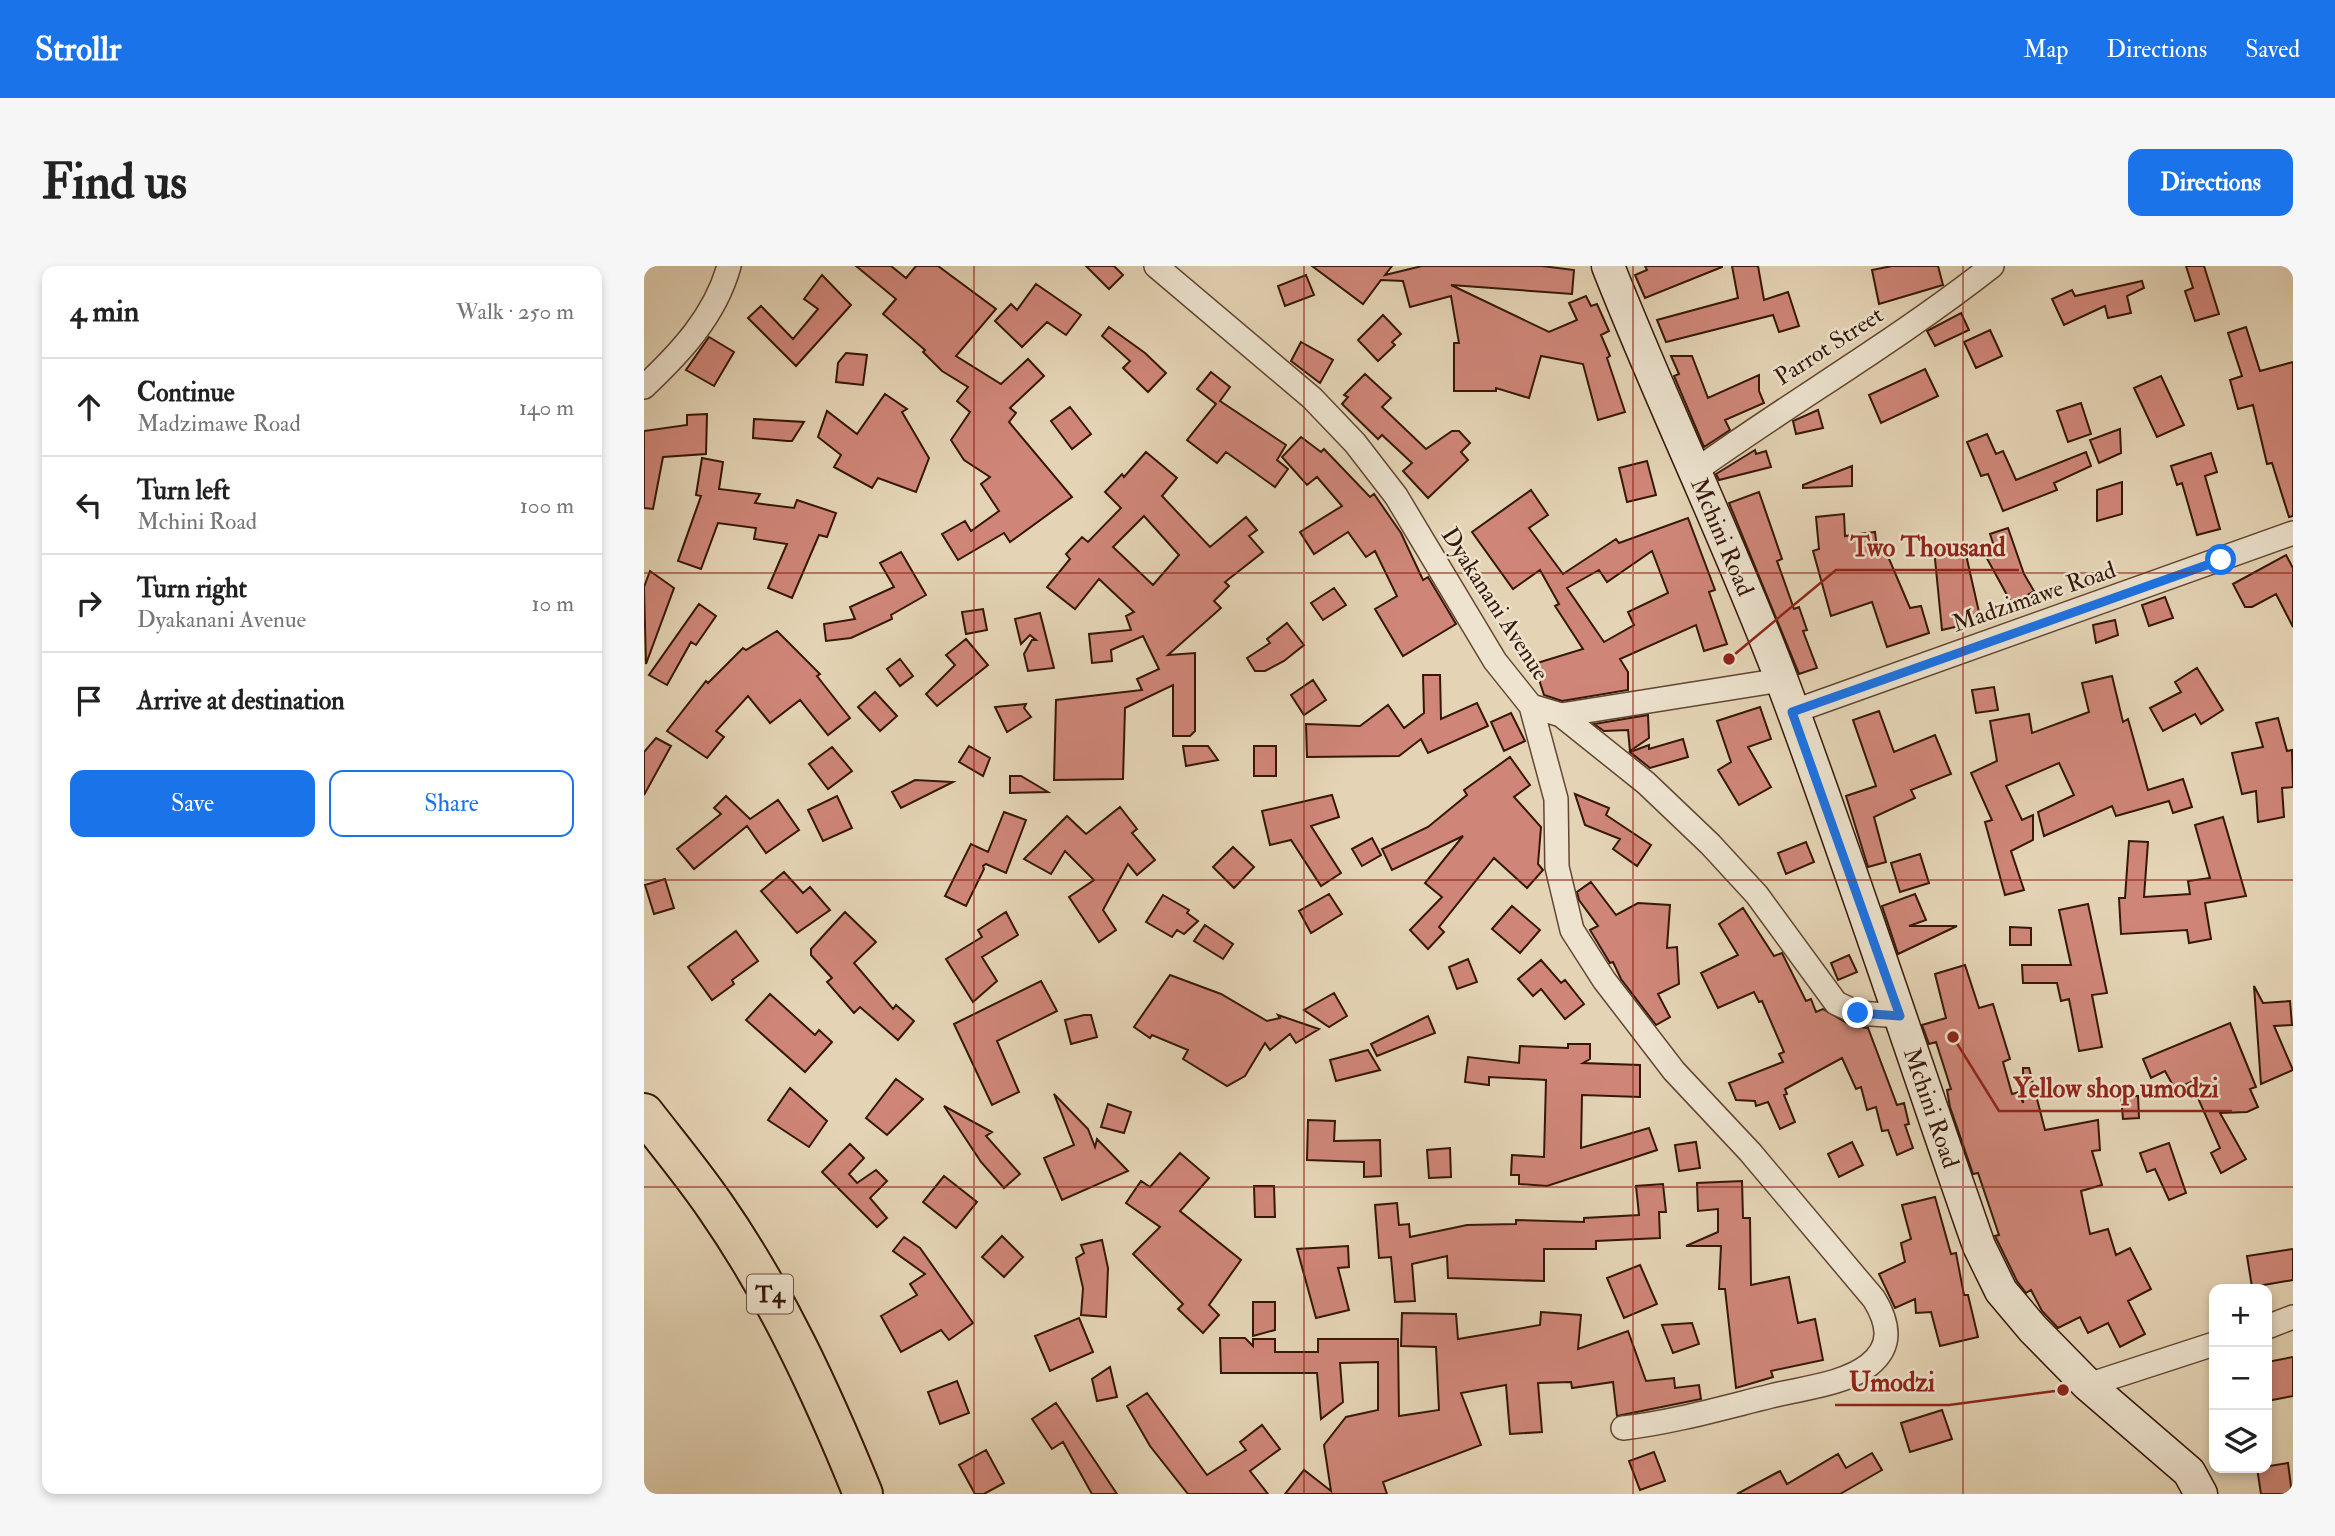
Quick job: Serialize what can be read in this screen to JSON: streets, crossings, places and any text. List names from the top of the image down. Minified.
{"streets":{"highway":["T4"],"street":["Parrot Street","Mchini Road","Madzimawe Road","Dyakanani Avenue"]},"crossings":[["Parrot Street","Mchini Road"],["Mchini Road","Madzimawe Road"],["Mchini Road","Dyakanani Avenue"]],"places":["Two Thousand","Yellow shop umodzi","Umodzi"],"page":{"header":"Strollr","nav":["Map","Directions","Saved"],"buttons":["Directions",["Save","Share"]],"title":"Find us","heading":["4 min","Walk · 250 m"],"list":[["Continue","Madzimawe Road","140 m"],["Turn left","Mchini Road","100 m"],["Turn right","Dyakanani Avenue","10 m"],"Arrive at destination"],"map_buttons":["+","−"]}}
